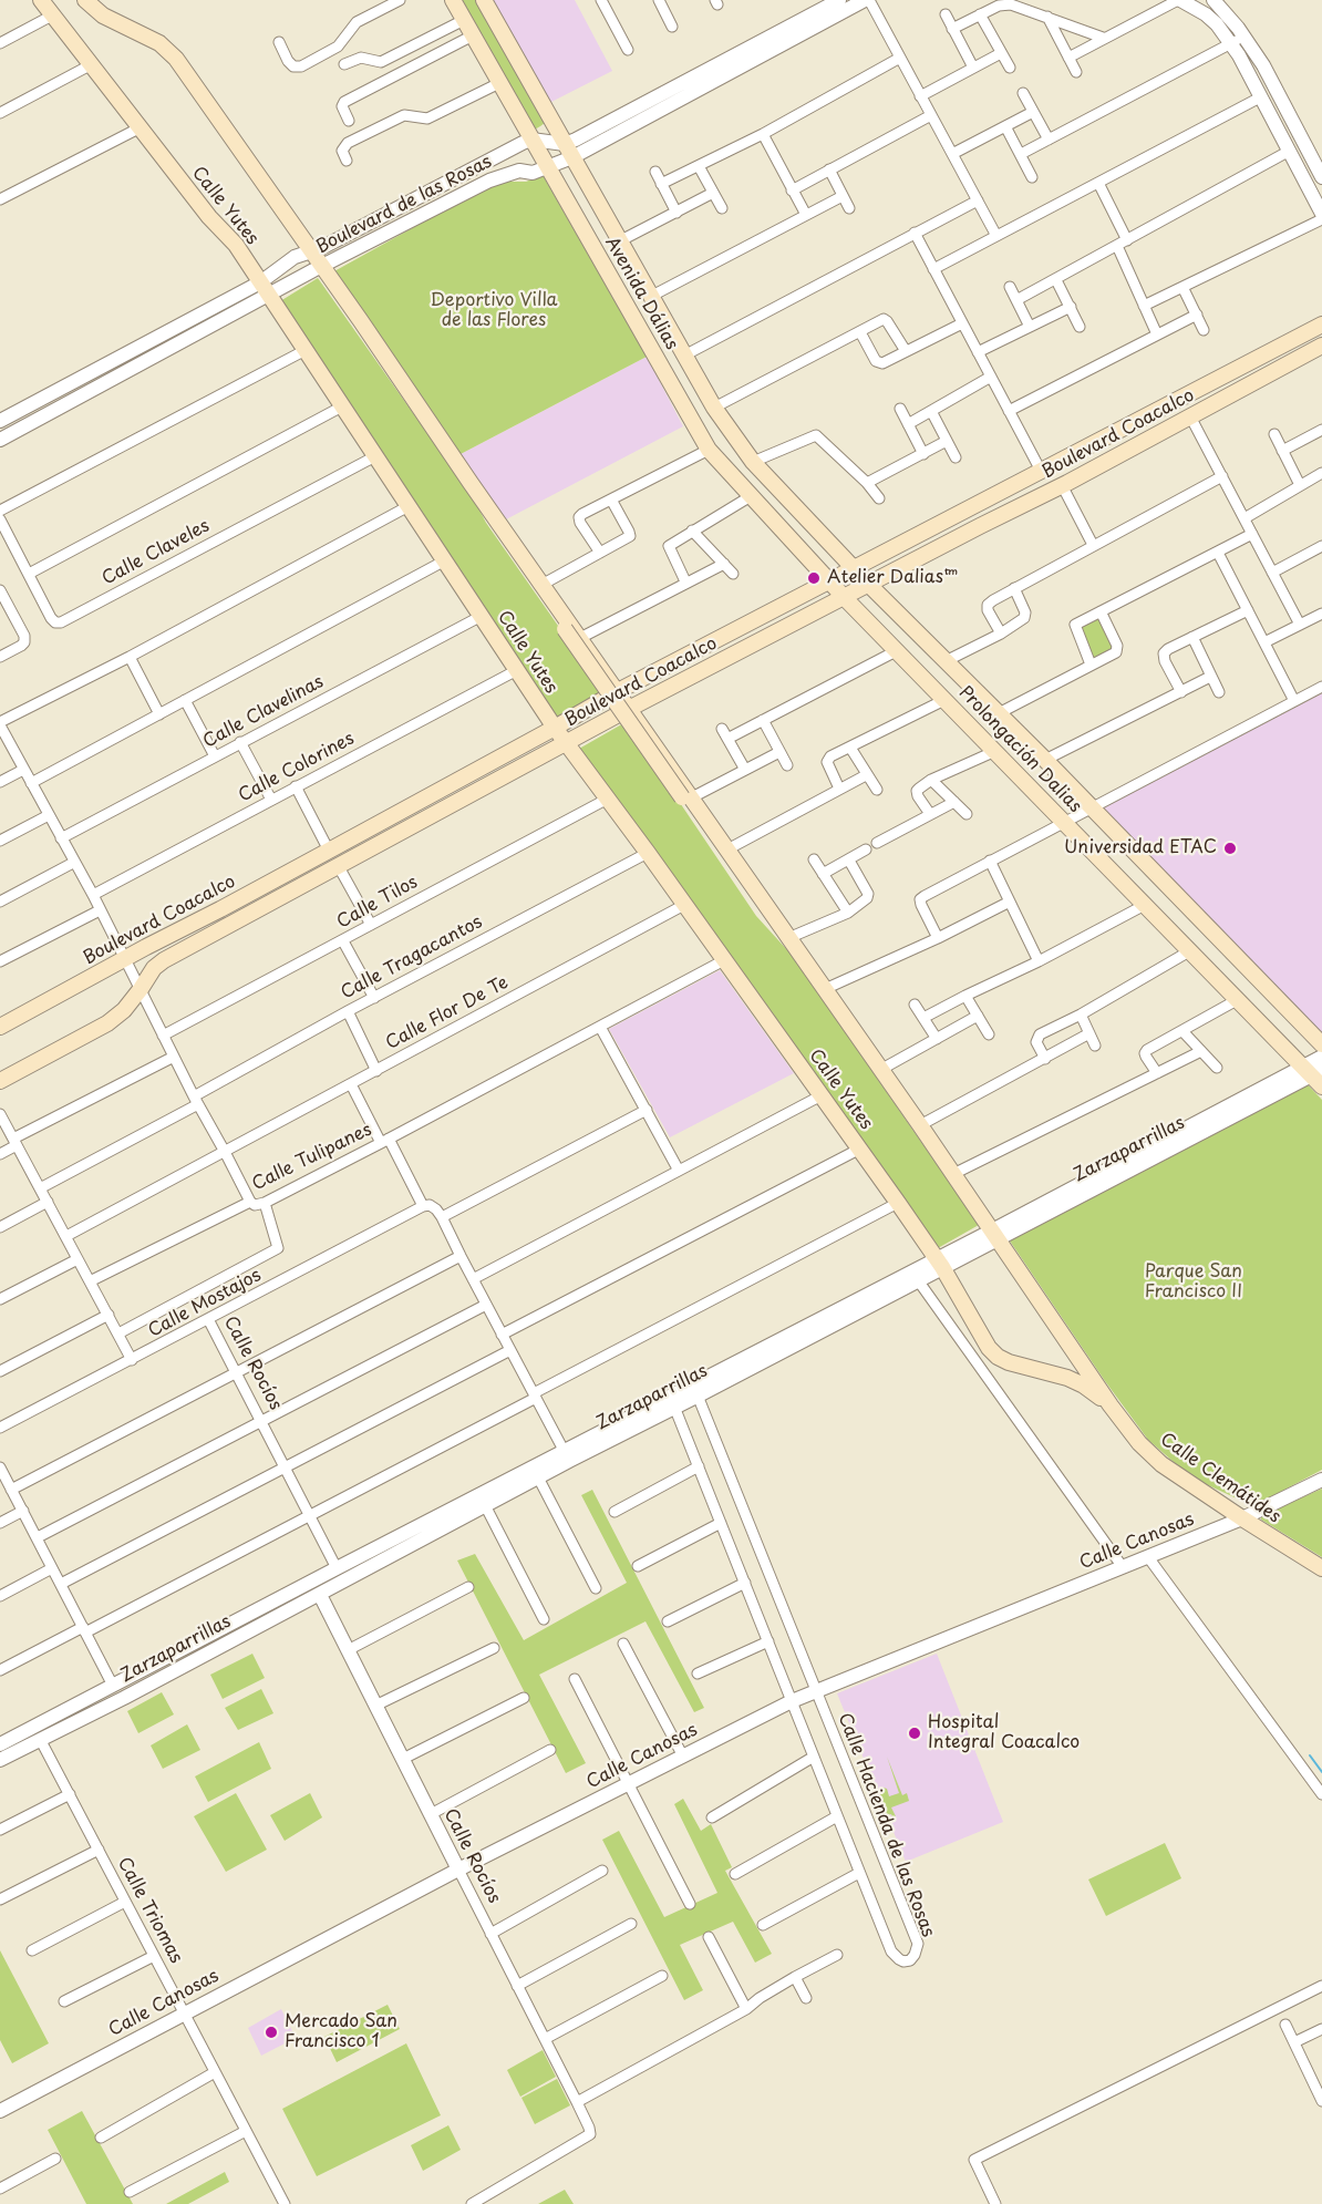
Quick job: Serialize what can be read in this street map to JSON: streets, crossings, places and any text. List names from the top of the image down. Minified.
{"streets":{"main road":["Calle Yutes","Avenida Dálias","Boulevard Coacalco","Prolongación Dalias","Calle Clemátides"],"street":["Boulevard de las Rosas","Calle Claveles","Calle Clavelinas","Calle Colorines","Calle Tilos","Calle Tragacantos","Calle Flor De Te","Zarzaparrillas","Calle Tulipanes","Calle Mostajos","Calle Rocíos","Calle Canosas","Calle Hacienda de las Rosas","Calle Triomas"]},"crossings":[["Boulevard de las Rosas","Calle Yutes"],["Boulevard de las Rosas","Avenida Dálias"],["Calle Yutes","Boulevard Coacalco"],["Calle Yutes","Calle Claveles"],["Calle Yutes","Calle Clavelinas"],["Calle Yutes","Calle Colorines"],["Calle Yutes","Calle Tilos"],["Calle Yutes","Calle Tragacantos"],["Calle Yutes","Calle Flor De Te"],["Calle Yutes","Zarzaparrillas"],["Calle Yutes","Calle Tulipanes"],["Calle Yutes","Calle Clemátides"],["Avenida Dálias","Boulevard Coacalco"],["Avenida Dálias","Prolongación Dalias"],["Boulevard Coacalco","Prolongación Dalias"],["Boulevard Coacalco","Calle Tulipanes"],["Calle Clavelinas","Calle Tulipanes"],["Prolongación Dalias","Zarzaparrillas"],["Calle Colorines","Calle Tulipanes"],["Calle Tilos","Calle Tulipanes"],["Calle Tragacantos","Calle Tulipanes"],["Calle Flor De Te","Calle Tulipanes"],["Zarzaparrillas","Calle Rocíos"],["Zarzaparrillas","Calle Clemátides"],["Zarzaparrillas","Calle Hacienda de las Rosas"],["Zarzaparrillas","Calle Triomas"],["Calle Mostajos","Calle Rocíos"],["Calle Rocíos","Calle Canosas"],["Calle Clemátides","Calle Canosas"],["Calle Canosas","Calle Hacienda de las Rosas"],["Calle Canosas","Calle Triomas"]],"parks":["Deportivo Villa de las Flores","Parque San Francisco II"],"places":["Atelier Dalias™","Universidad ETAC","Hospital Integral Coacalco","Mercado San Francisco 1"]}
